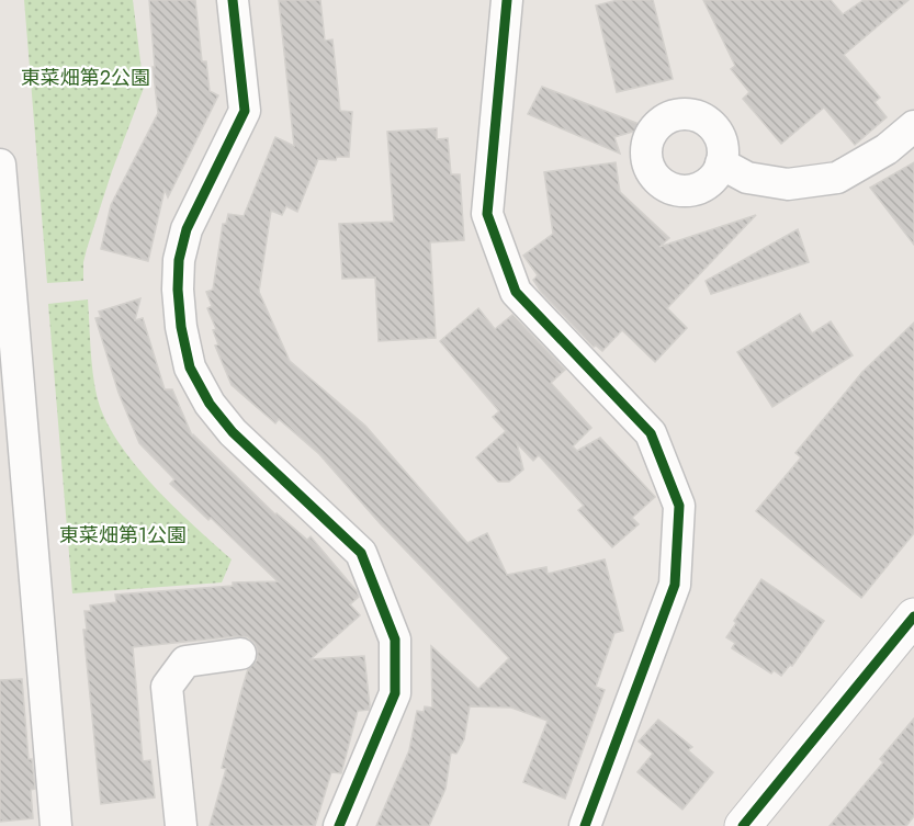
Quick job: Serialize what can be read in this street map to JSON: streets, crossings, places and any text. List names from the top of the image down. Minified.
{"parks":["東菜畑第2公園","東菜畑第1公園"]}
